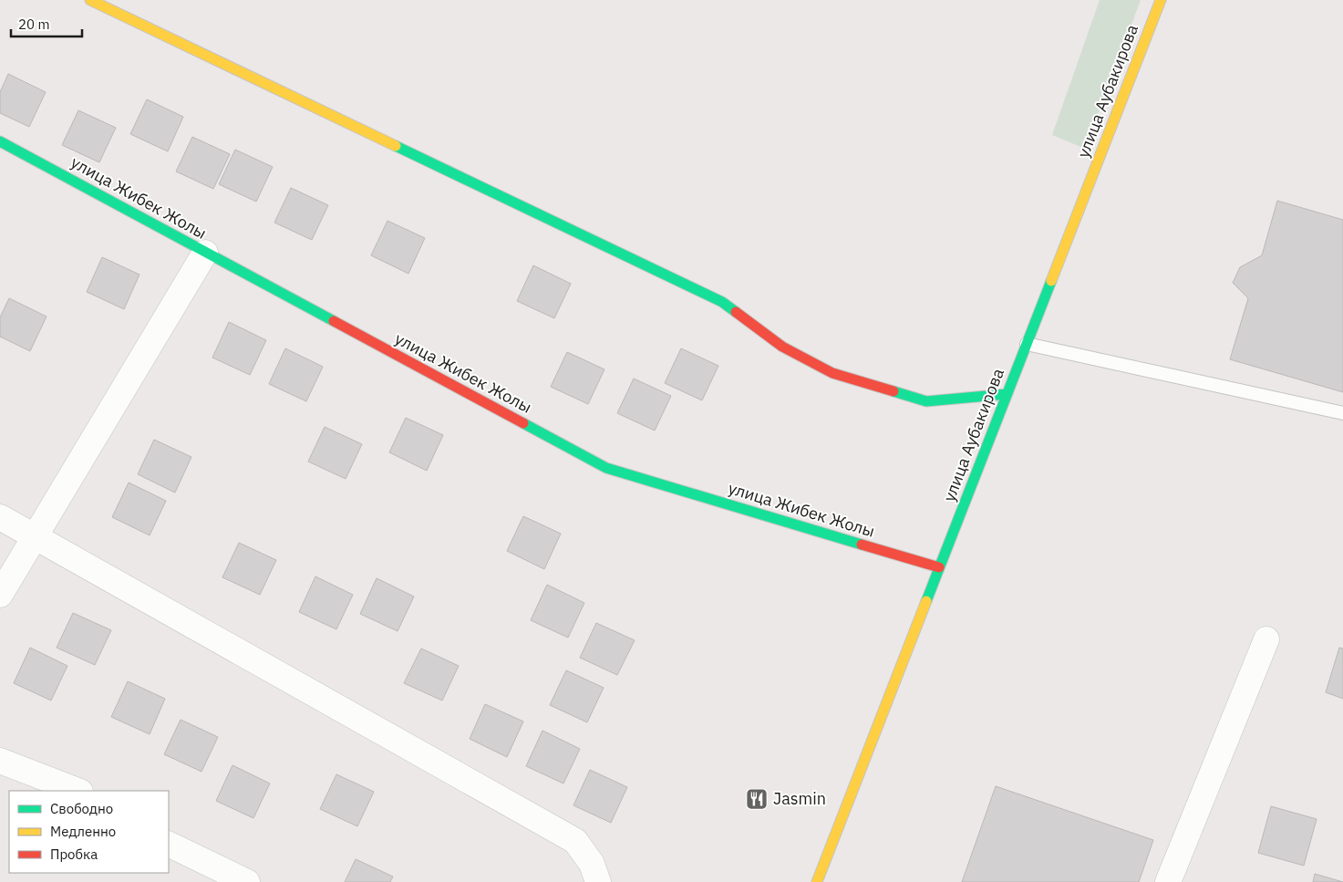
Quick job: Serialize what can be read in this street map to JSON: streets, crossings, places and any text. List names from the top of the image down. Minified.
{"streets":{"street":["улица Аубакирова","улица Жибек Жолы"]},"crossings":[["улица Аубакирова","улица Жибек Жолы"]],"places":{"restaurant":["Jasmin"]},"legend":["Свободно","Медленно","Пробка"],"scale_bar":"20 m"}
